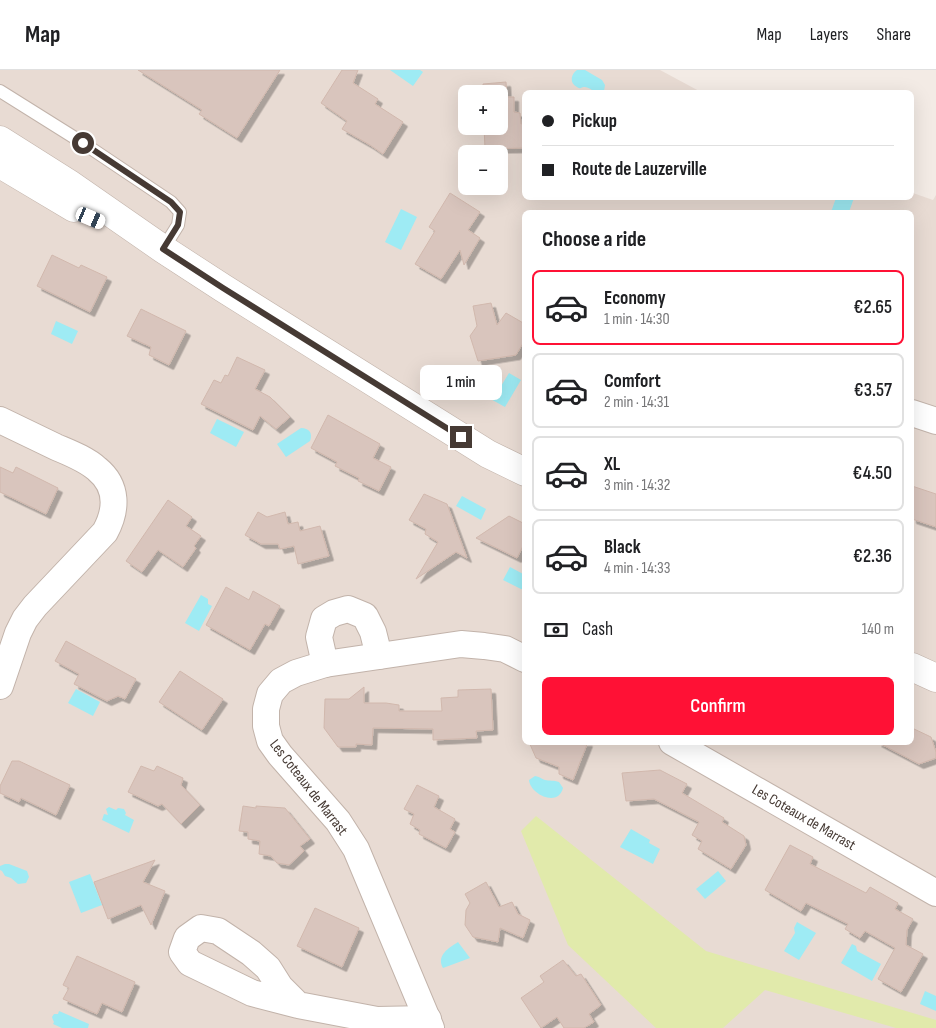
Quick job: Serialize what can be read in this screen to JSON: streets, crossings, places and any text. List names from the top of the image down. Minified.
{"streets":{"street":["Les Coteaux de Marrast"]},"page":{"header":"Map","nav":["Map","Layers","Share"],"map_buttons":["+","−"],"banner":["Pickup","Route de Lauzerville"],"heading":"Choose a ride","list":[{"name":"Economy","note":"1 min · 14:30","value":"€2.65"},{"name":"Comfort","note":"2 min · 14:31","value":"€3.57"},{"name":"XL","note":"3 min · 14:32","value":"€4.50"},{"name":"Black","note":"4 min · 14:33","value":"€2.36"}],"bubble":"1 min","pay":["Cash","140 m"],"buttons":"Confirm"}}
